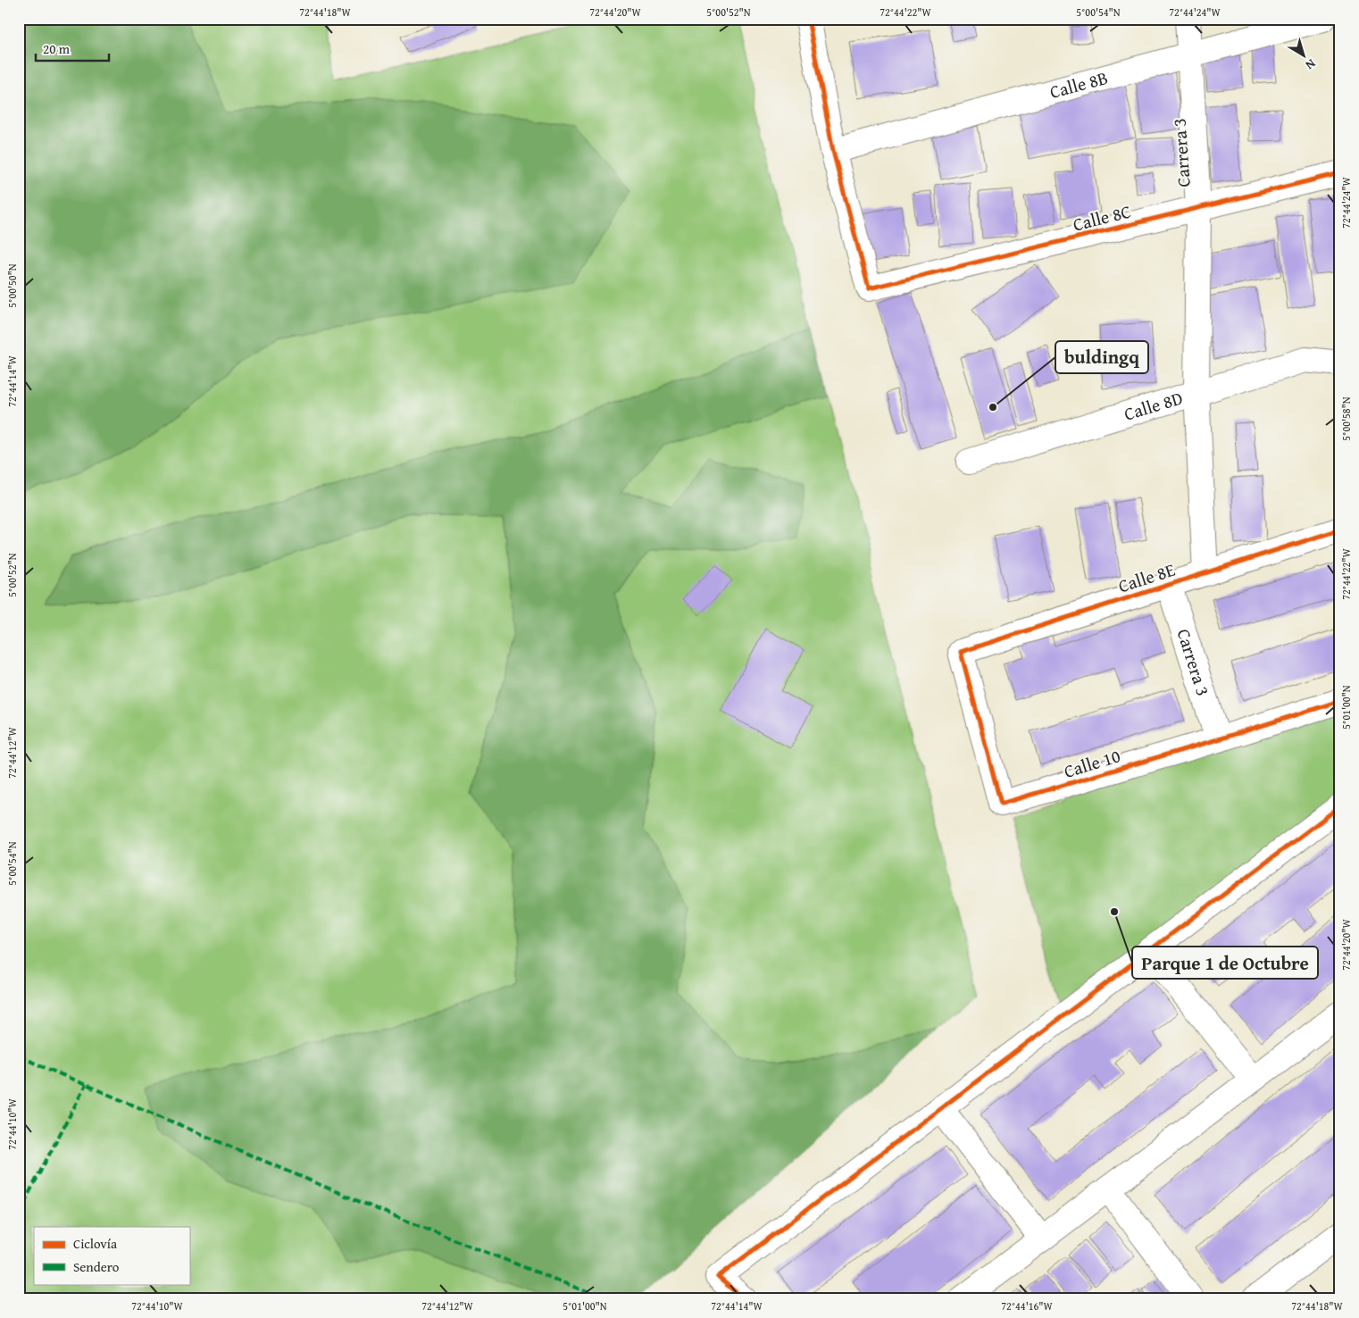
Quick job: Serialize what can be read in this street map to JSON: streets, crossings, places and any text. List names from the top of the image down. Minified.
{"streets":{"street":["Calle 8B","Carrera 3","Calle 8C","Calle 8D","Calle 8E","Calle 10"]},"crossings":[["Calle 8B","Carrera 3"],["Calle 8B","Calle 8C"],["Carrera 3","Calle 8C"],["Carrera 3","Calle 8D"],["Carrera 3","Calle 8E"],["Carrera 3","Calle 10"],["Calle 8E","Calle 10"]],"places":["buldingq","Parque 1 de Octubre"],"legend":["Ciclovía","Sendero"],"scale_bar":"20 m","north":"bottom right","coordinates":["72°44'18\"W","72°44'20\"W","5°00'52\"N","72°44'22\"W","5°00'54\"N","72°44'24\"W","5°00'50\"N","72°44'14\"W","5°00'58\"N","5°01'00\"N","72°44'12\"W","72°44'10\"W","72°44'16\"W"]}
